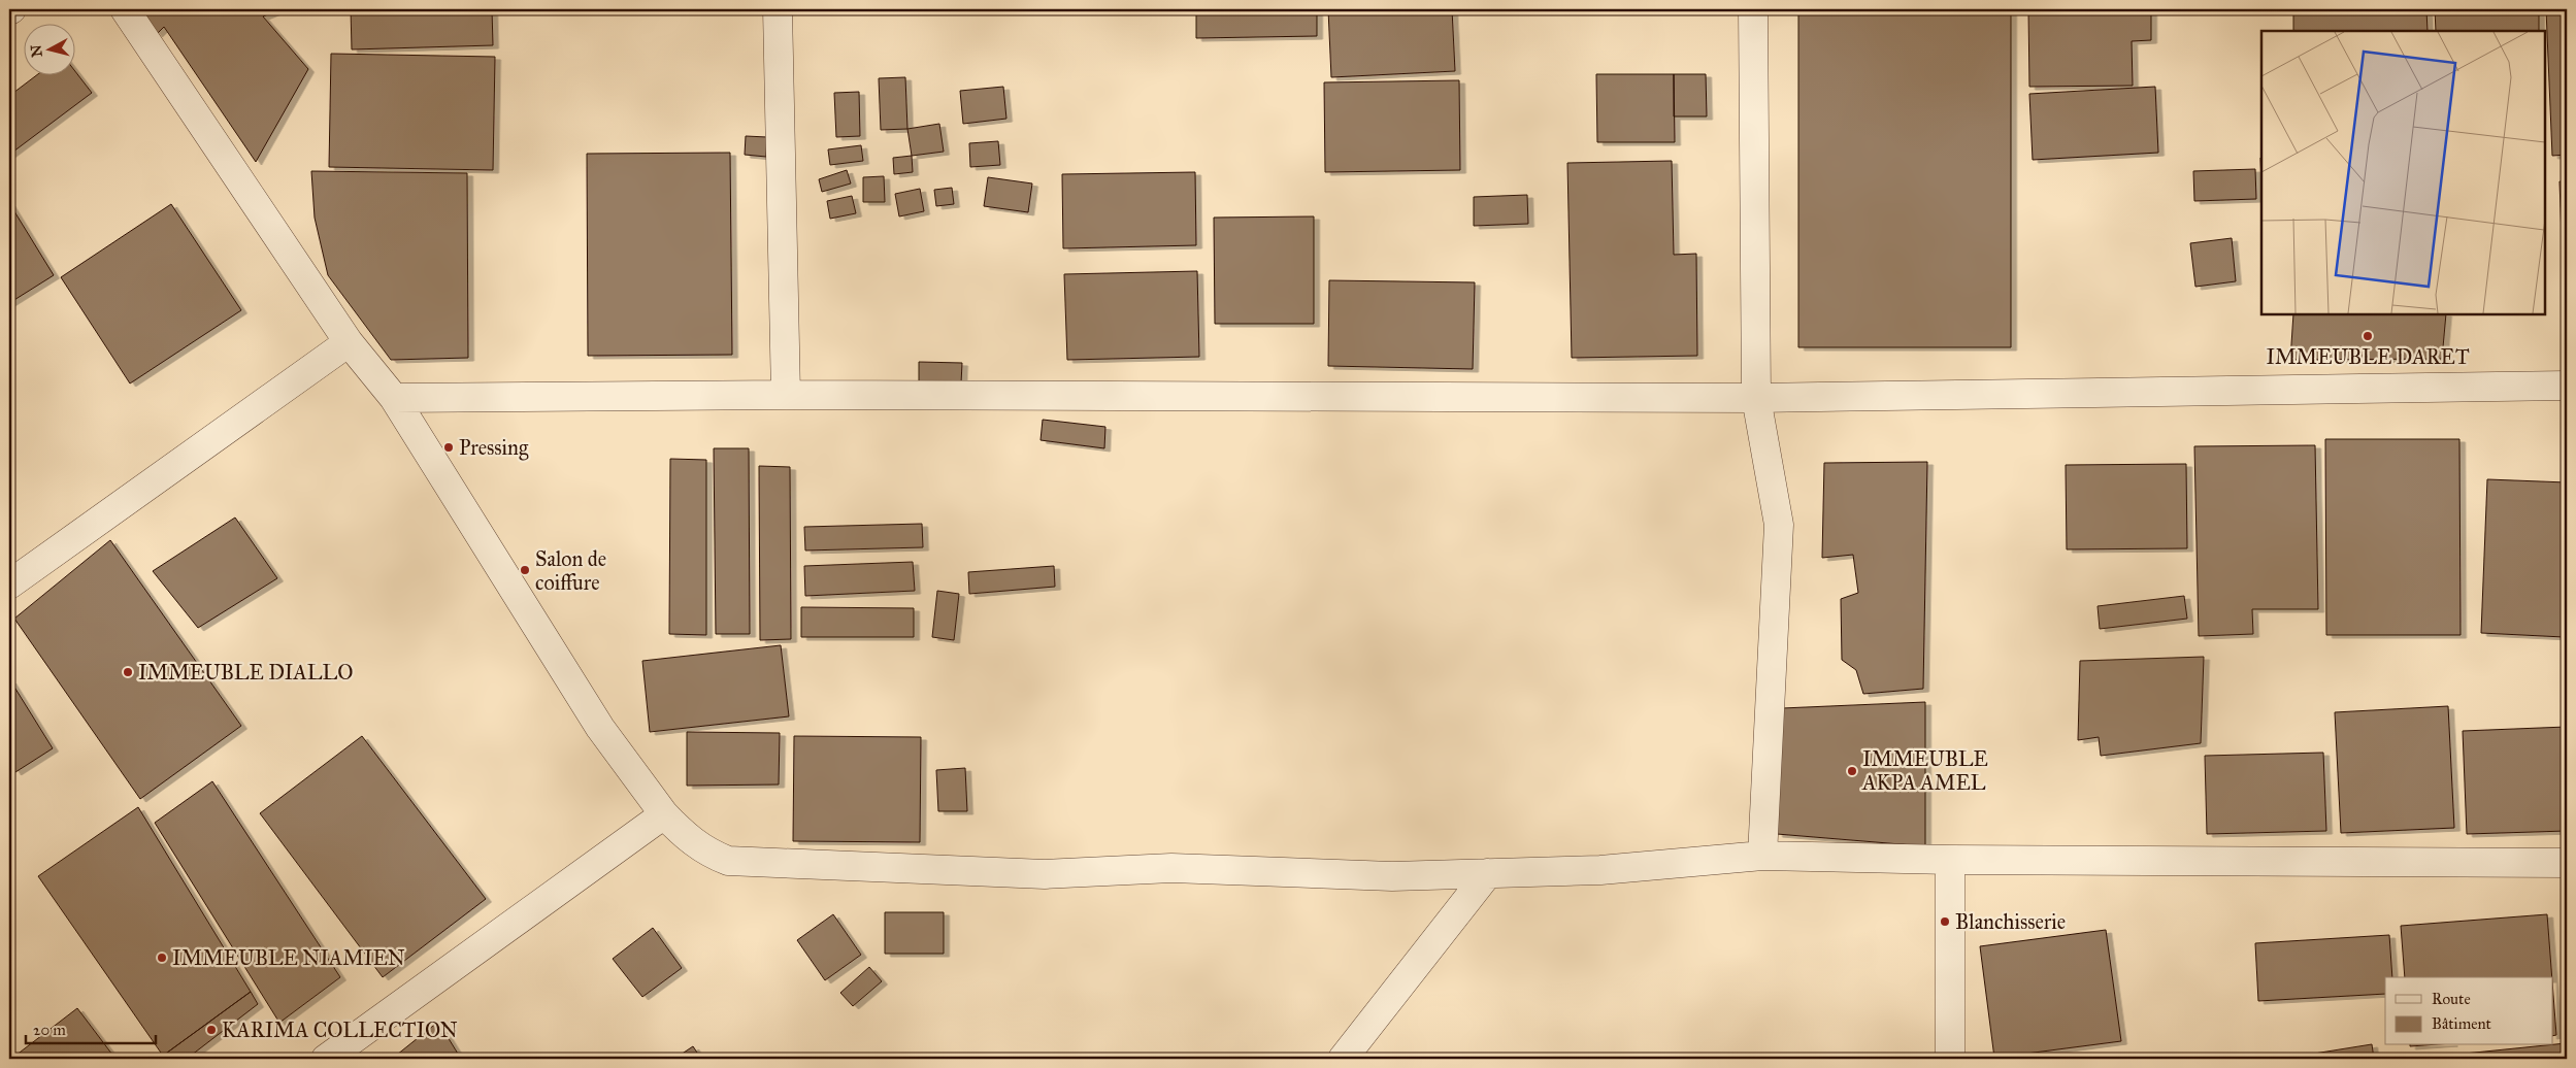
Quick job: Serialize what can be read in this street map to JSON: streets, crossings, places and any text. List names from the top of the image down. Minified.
{"places":["IMMEUBLE DARET","Pressing","Salon de coiffure","IMMEUBLE DIALLO","IMMEUBLE AKPA AMEL","Blanchisserie","IMMEUBLE NIAMIEN","KARIMA COLLECTION"],"legend":["Route","Bâtiment"],"scale_bar":"20 m","north":"left"}
